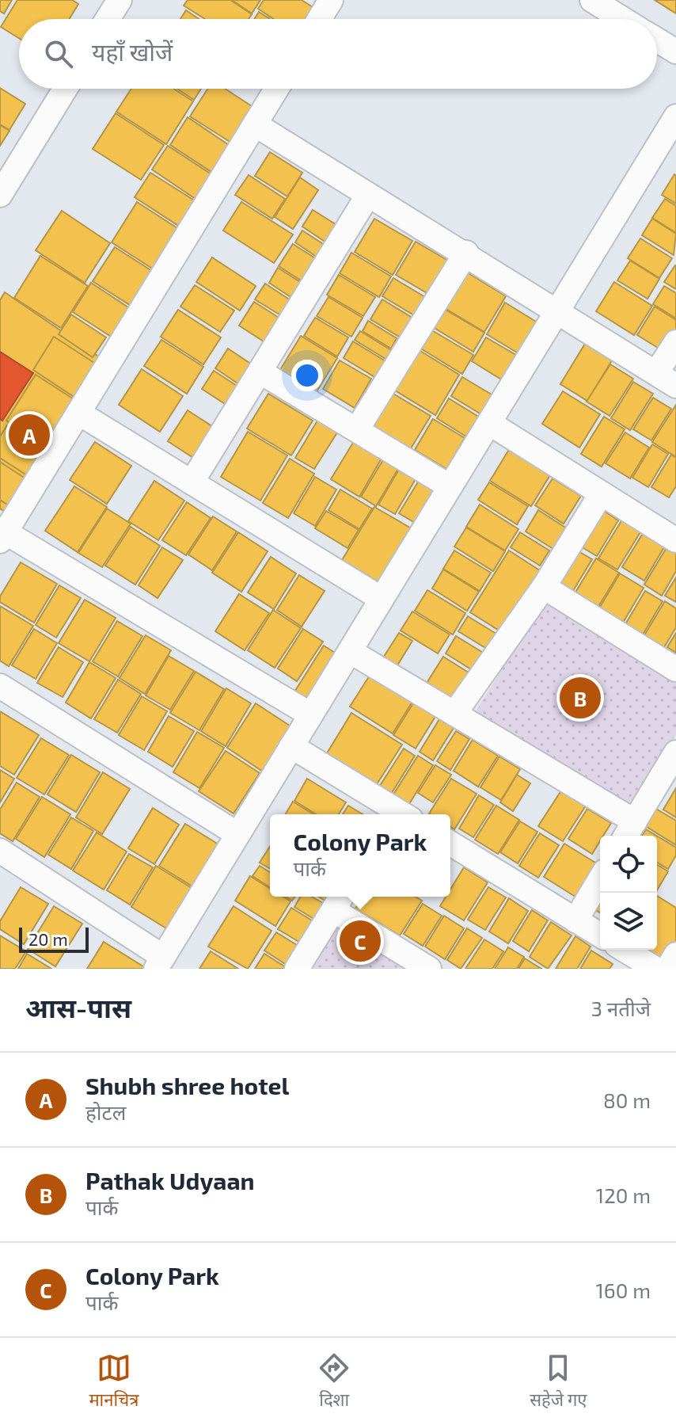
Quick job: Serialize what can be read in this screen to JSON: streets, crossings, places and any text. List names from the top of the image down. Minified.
{"scale_bar":"20 m","page":{"search":"यहाँ खोजें","pins":["A","B","C"],"popup":["Colony Park","पार्क"],"scale":"20 m","heading":["आस-पास","3 नतीजे"],"list":[{"mark":"A","name":"Shubh shree hotel","note":"होटल","value":"80 m"},{"mark":"B","name":"Pathak Udyaan","note":"पार्क","value":"120 m"},{"mark":"C","name":"Colony Park","note":"पार्क","value":"160 m"}],"nav":["मानचित्र","दिशा","सहेजे गए"]}}
